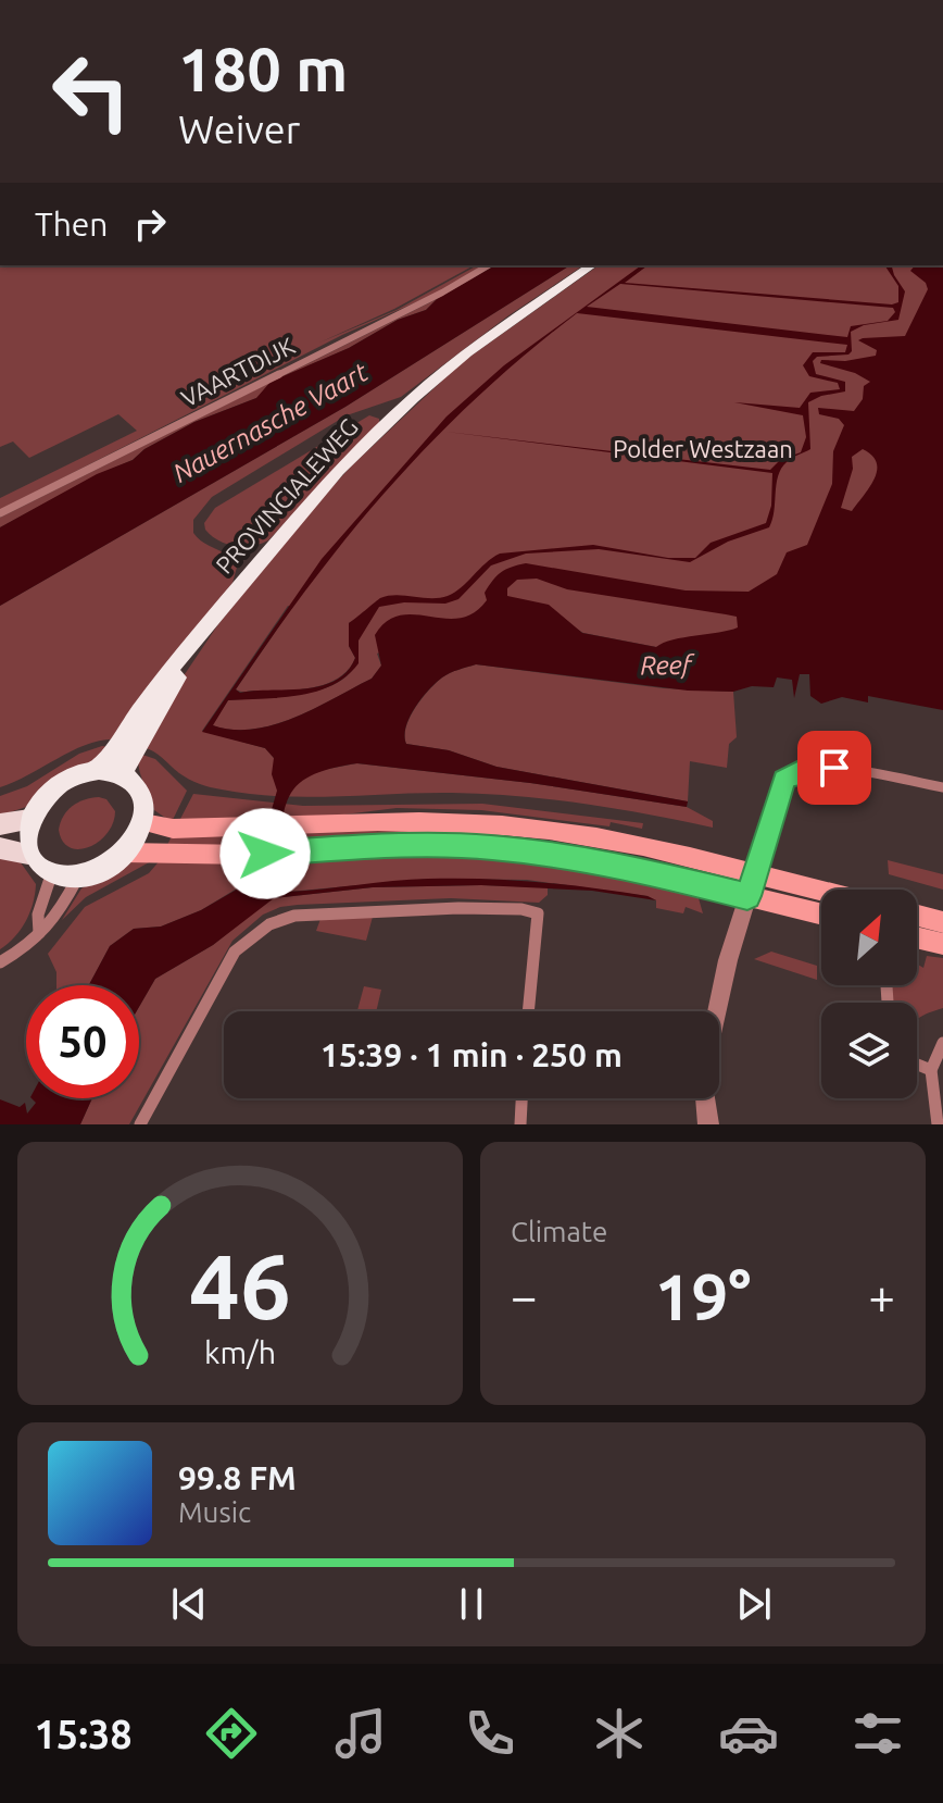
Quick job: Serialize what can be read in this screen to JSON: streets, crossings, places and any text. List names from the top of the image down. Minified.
{"streets":{"highway":["PROVINCIALEWEG"],"street":["VAARTDIJK"]},"water":["Nauernasche Vaart","Reef"],"parks":["Polder Westzaan"],"north":"top right","page":{"turn":["180 m","Weiver"],"then":"Then","limit":"50","trip":"15:39 · 1 min · 250 m","tile":"Climate","heat":["−","19°","+"],"song":["99.8 FM","Music"],"tabs":"15:38","gauge":["46","km/h"]}}
